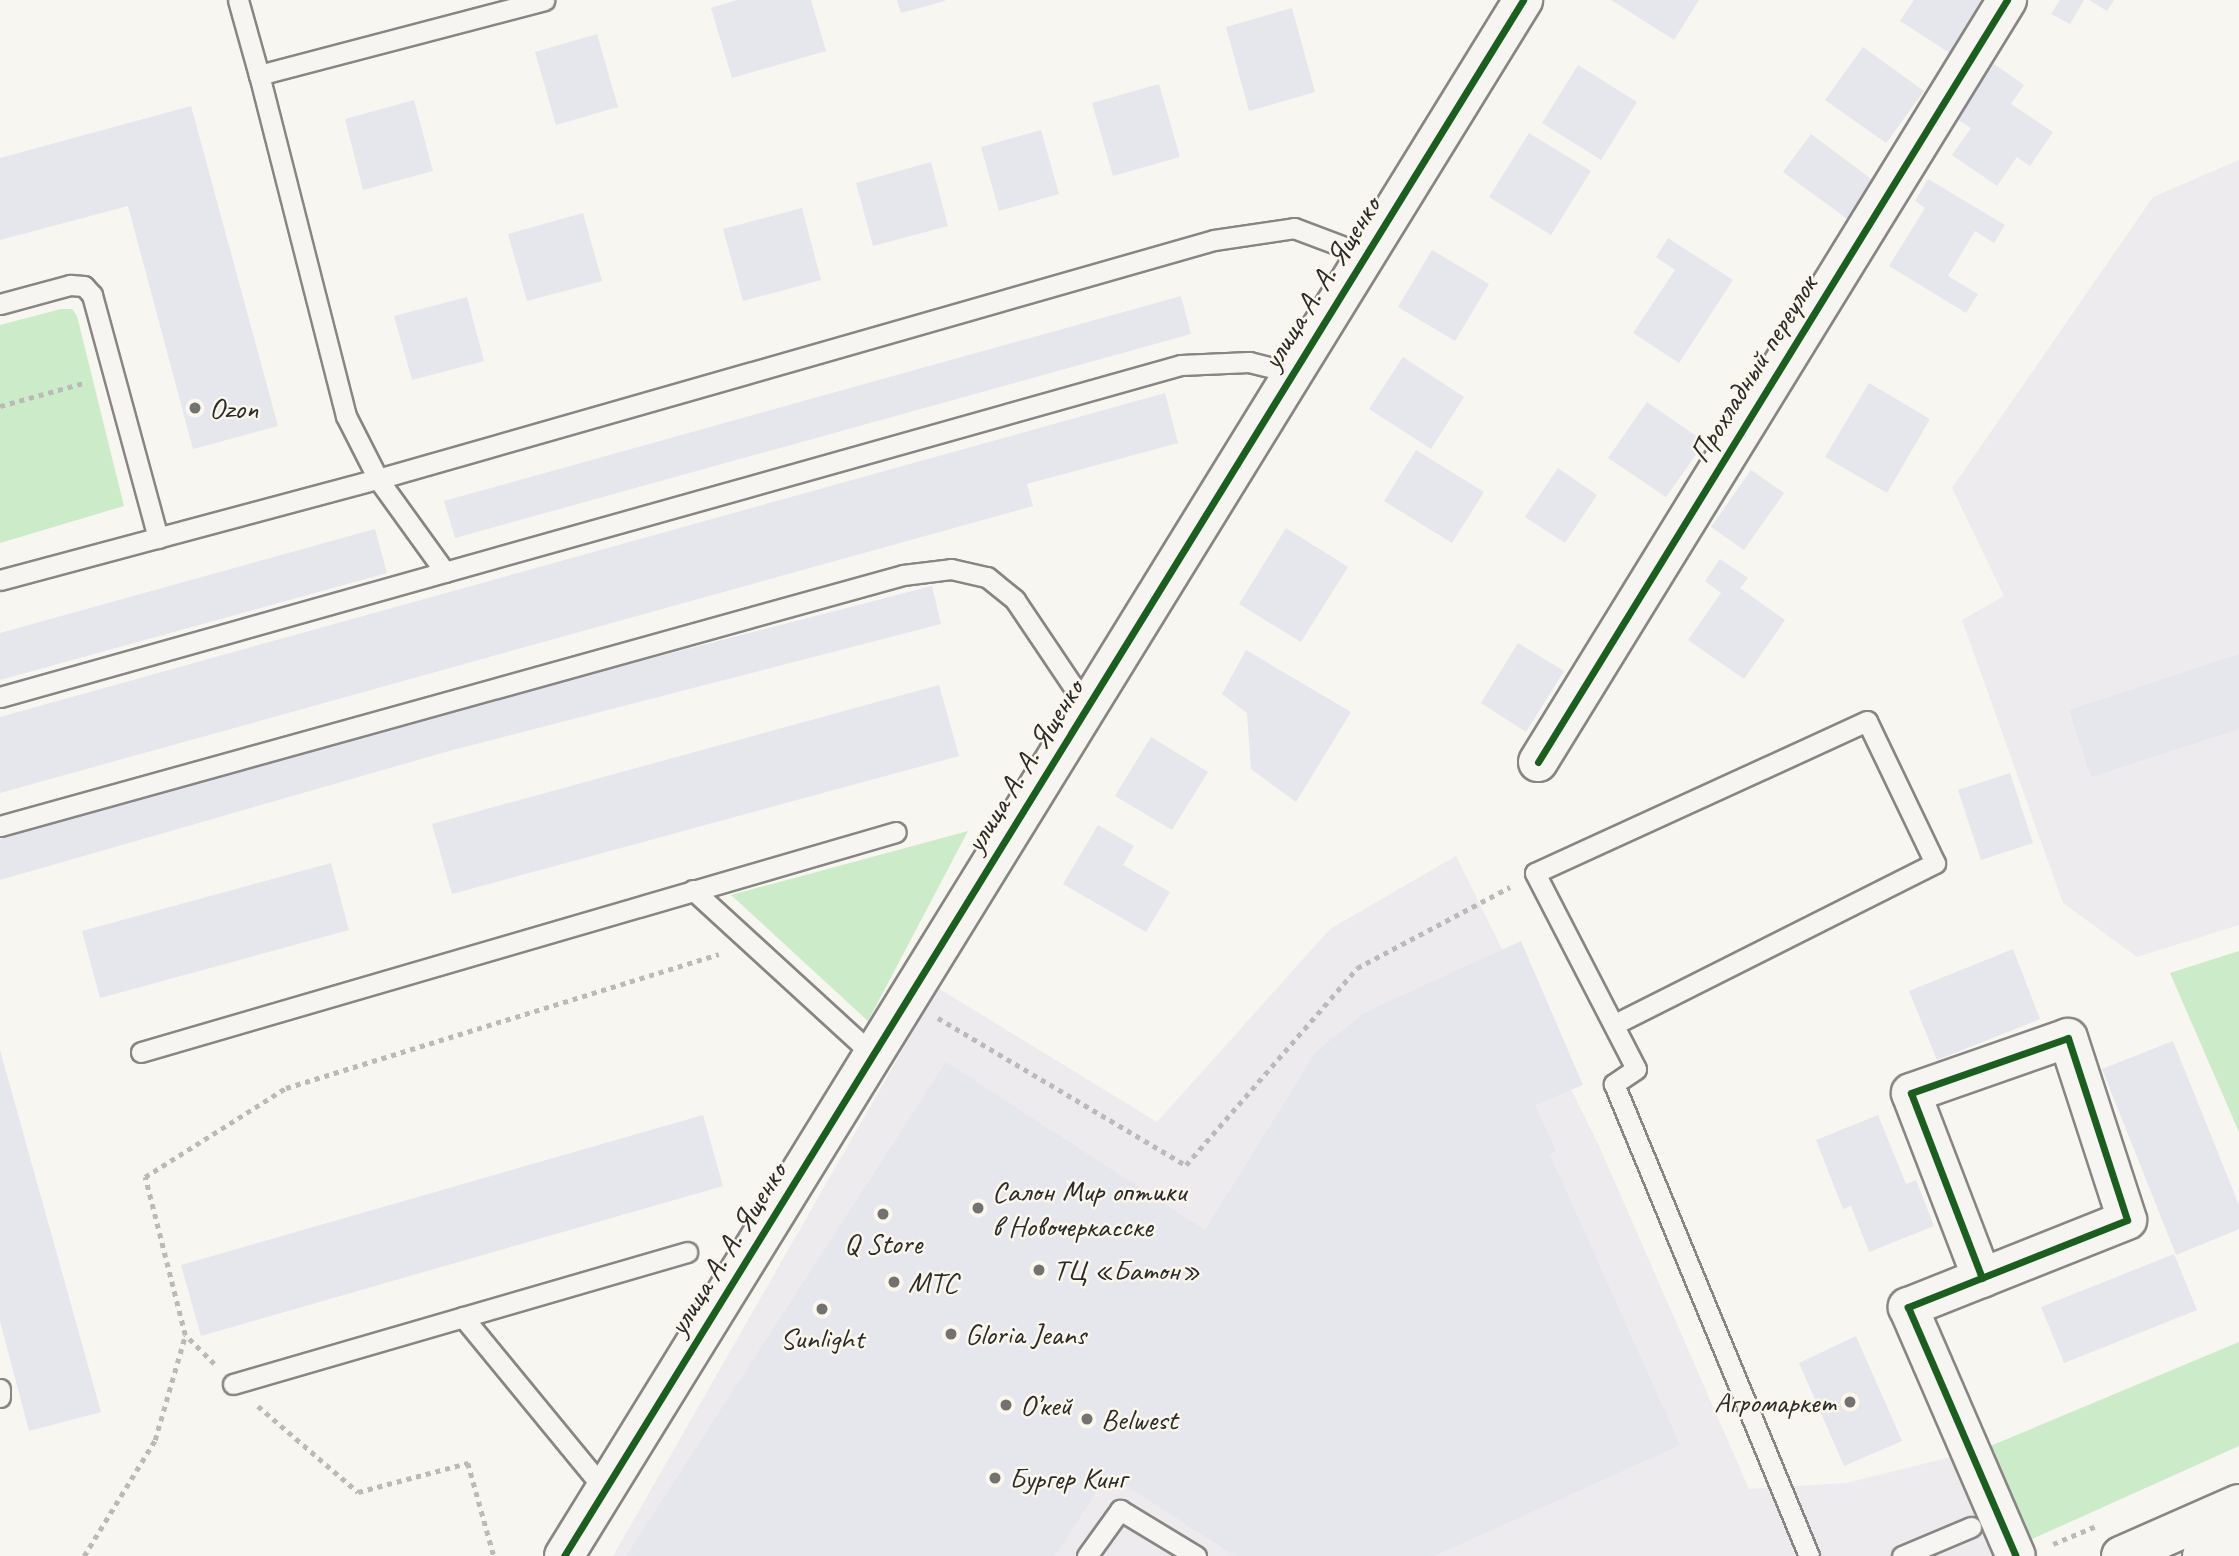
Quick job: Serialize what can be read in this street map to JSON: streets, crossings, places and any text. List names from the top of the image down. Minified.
{"streets":{"street":["улица А. А. Ященко","Прохладный переулок"]},"places":["Ozon","Салон Мир оптики в Новочеркасске","Q Store","ТЦ «Батон»","МТС","Sunlight","Gloria Jeans","Агромаркет","О’кей","Belwest","Бургер Кинг"]}
